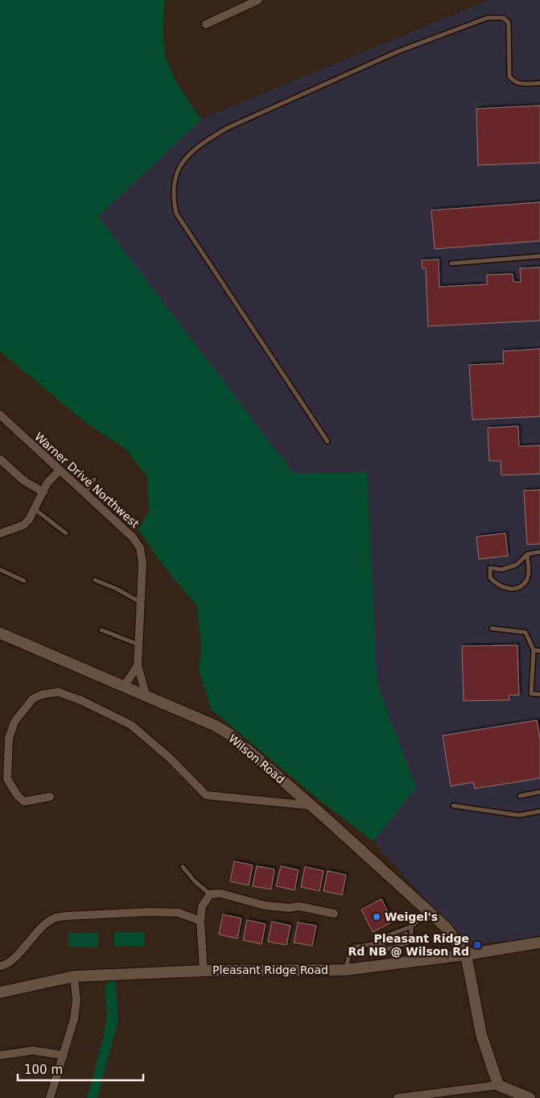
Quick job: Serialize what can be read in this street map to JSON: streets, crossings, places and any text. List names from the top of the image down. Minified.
{"streets":{"street":["Warner Drive Northwest","Wilson Road","Pleasant Ridge Road"]},"crossings":[["Wilson Road","Pleasant Ridge Road"]],"places":{"other":["Weigel's"],"transit":["Pleasant Ridge Rd NB @ Wilson Rd"]},"scale_bar":"100 m"}
